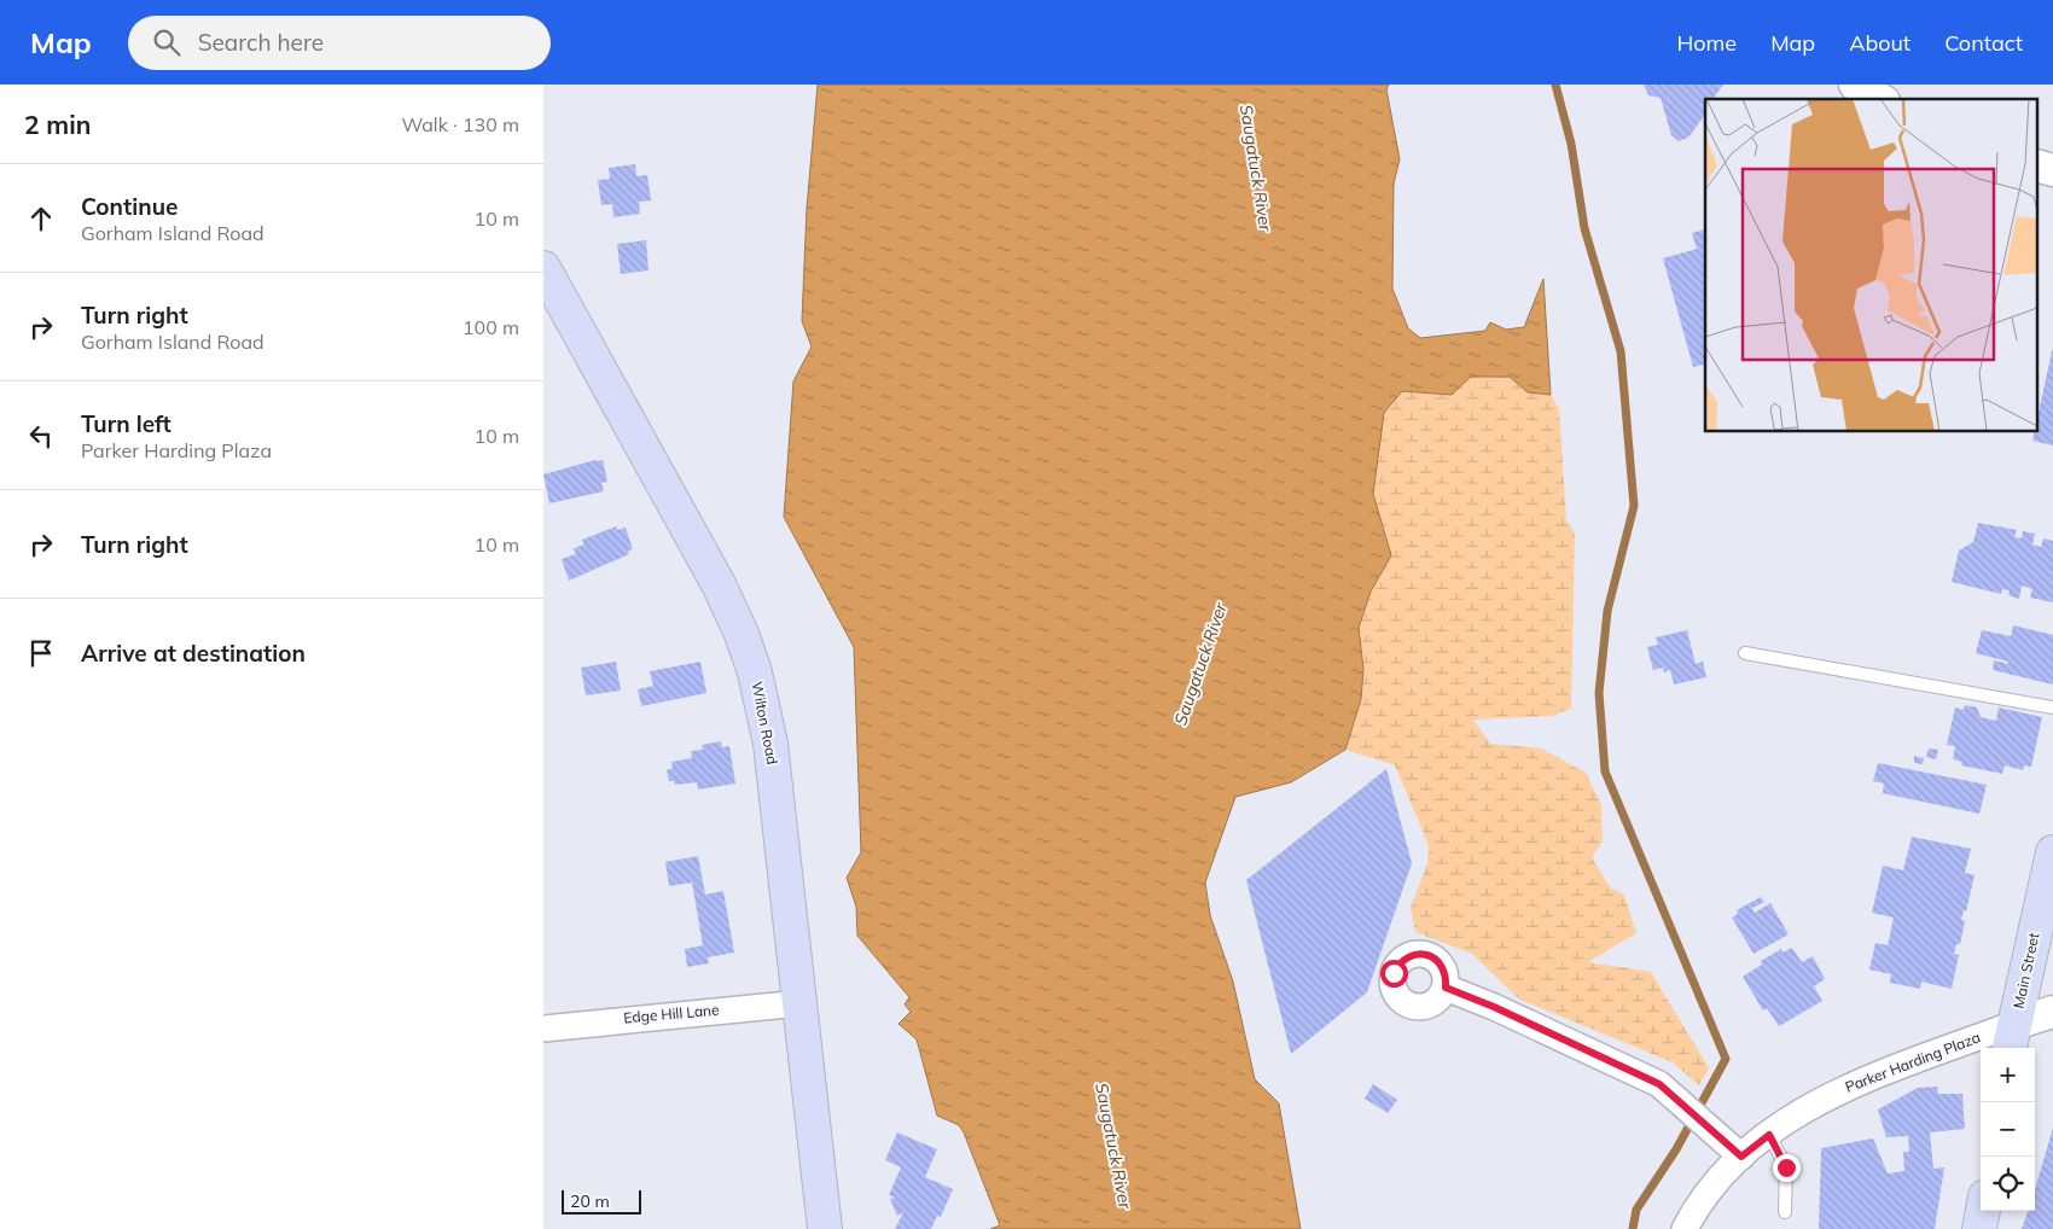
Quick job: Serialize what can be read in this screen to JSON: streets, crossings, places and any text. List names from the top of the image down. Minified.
{"streets":{"main road":["Wilton Road","Main Street"],"street":["Edge Hill Lane","Parker Harding Plaza"]},"crossings":[["Wilton Road","Edge Hill Lane"],["Main Street","Parker Harding Plaza"]],"water":["Saugatuck River"],"scale_bar":"20 m","page":{"header":"Map","search":"Search here","nav":["Home","Map","About","Contact"],"heading":["2 min","Walk · 130 m"],"list":[["Continue","Gorham Island Road","10 m"],["Turn right","Gorham Island Road","100 m"],["Turn left","Parker Harding Plaza","10 m"],["Turn right","10 m"],"Arrive at destination"],"map_buttons":["+","−"],"scale":"20 m"}}
